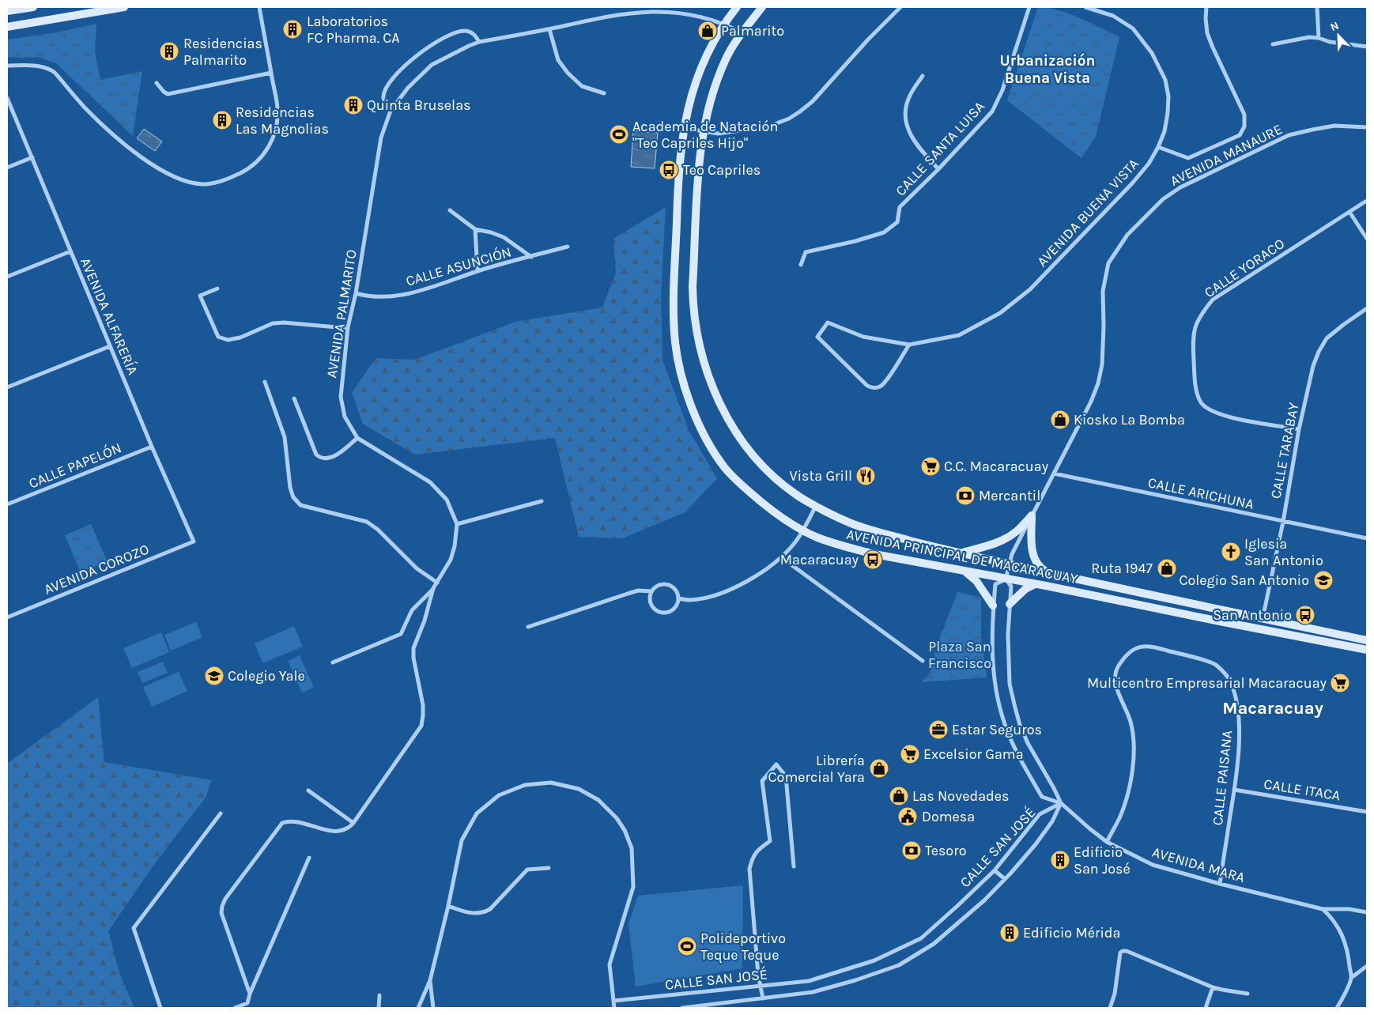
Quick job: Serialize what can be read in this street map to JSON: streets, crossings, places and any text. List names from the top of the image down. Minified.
{"streets":{"street":["CALLE SANTA LUISA","AVENIDA MANAURE","AVENIDA BUENA VISTA","CALLE ASUNCIÓN","CALLE YORACO","AVENIDA PALMARITO","AVENIDA ALFARERÍA","CALLE TARABAY","CALLE PAPELÓN","CALLE ARICHUNA","AVENIDA PRINCIPAL DE MACARACUAY","AVENIDA COROZO","CALLE PAISANA","CALLE ITACA","CALLE SAN JOSÉ","AVENIDA MARA"]},"crossings":[["AVENIDA MANAURE","CALLE ARICHUNA"],["AVENIDA MANAURE","AVENIDA PRINCIPAL DE MACARACUAY"],["AVENIDA MANAURE","AVENIDA MARA"],["CALLE ASUNCIÓN","AVENIDA PALMARITO"],["CALLE YORACO","CALLE TARABAY"],["AVENIDA PALMARITO","AVENIDA PRINCIPAL DE MACARACUAY"],["AVENIDA ALFARERÍA","CALLE PAPELÓN"],["AVENIDA ALFARERÍA","AVENIDA COROZO"],["CALLE TARABAY","CALLE ARICHUNA"],["CALLE TARABAY","AVENIDA PRINCIPAL DE MACARACUAY"],["AVENIDA PRINCIPAL DE MACARACUAY","AVENIDA MARA"],["CALLE PAISANA","CALLE ITACA"],["CALLE PAISANA","AVENIDA MARA"],["CALLE SAN JOSÉ","AVENIDA MARA"]],"districts":["Urbanización Buena Vista","Macaracuay"],"parks":["Plaza San Francisco"],"places":{"building":["Laboratorios FC Pharma. CA","Residencias Palmarito","Quinta Bruselas","Residencias Las Magnolias","Edificio San José","Edificio Mérida"],"shop":["Palmarito","Kiosko La Bomba","Ruta 1947","Librería Comercial Yara","Las Novedades"],"sports":["Academia de Natación \"Teo Capriles Hijo\"","Polideportivo Teque Teque"],"bus stop":["Teo Capriles","Macaracuay","San Antonio"],"supermarket":["C.C. Macaracuay","Multicentro Empresarial Macaracuay","Excelsior Gama"],"restaurant":["Vista Grill"],"bank":["Mercantil","Tesoro"],"church":["Iglesia San Antonio"],"school or university":["Colegio San Antonio","Colegio Yale"],"office":["Estar Seguros"],"public building":["Domesa"]},"north":"top left"}
